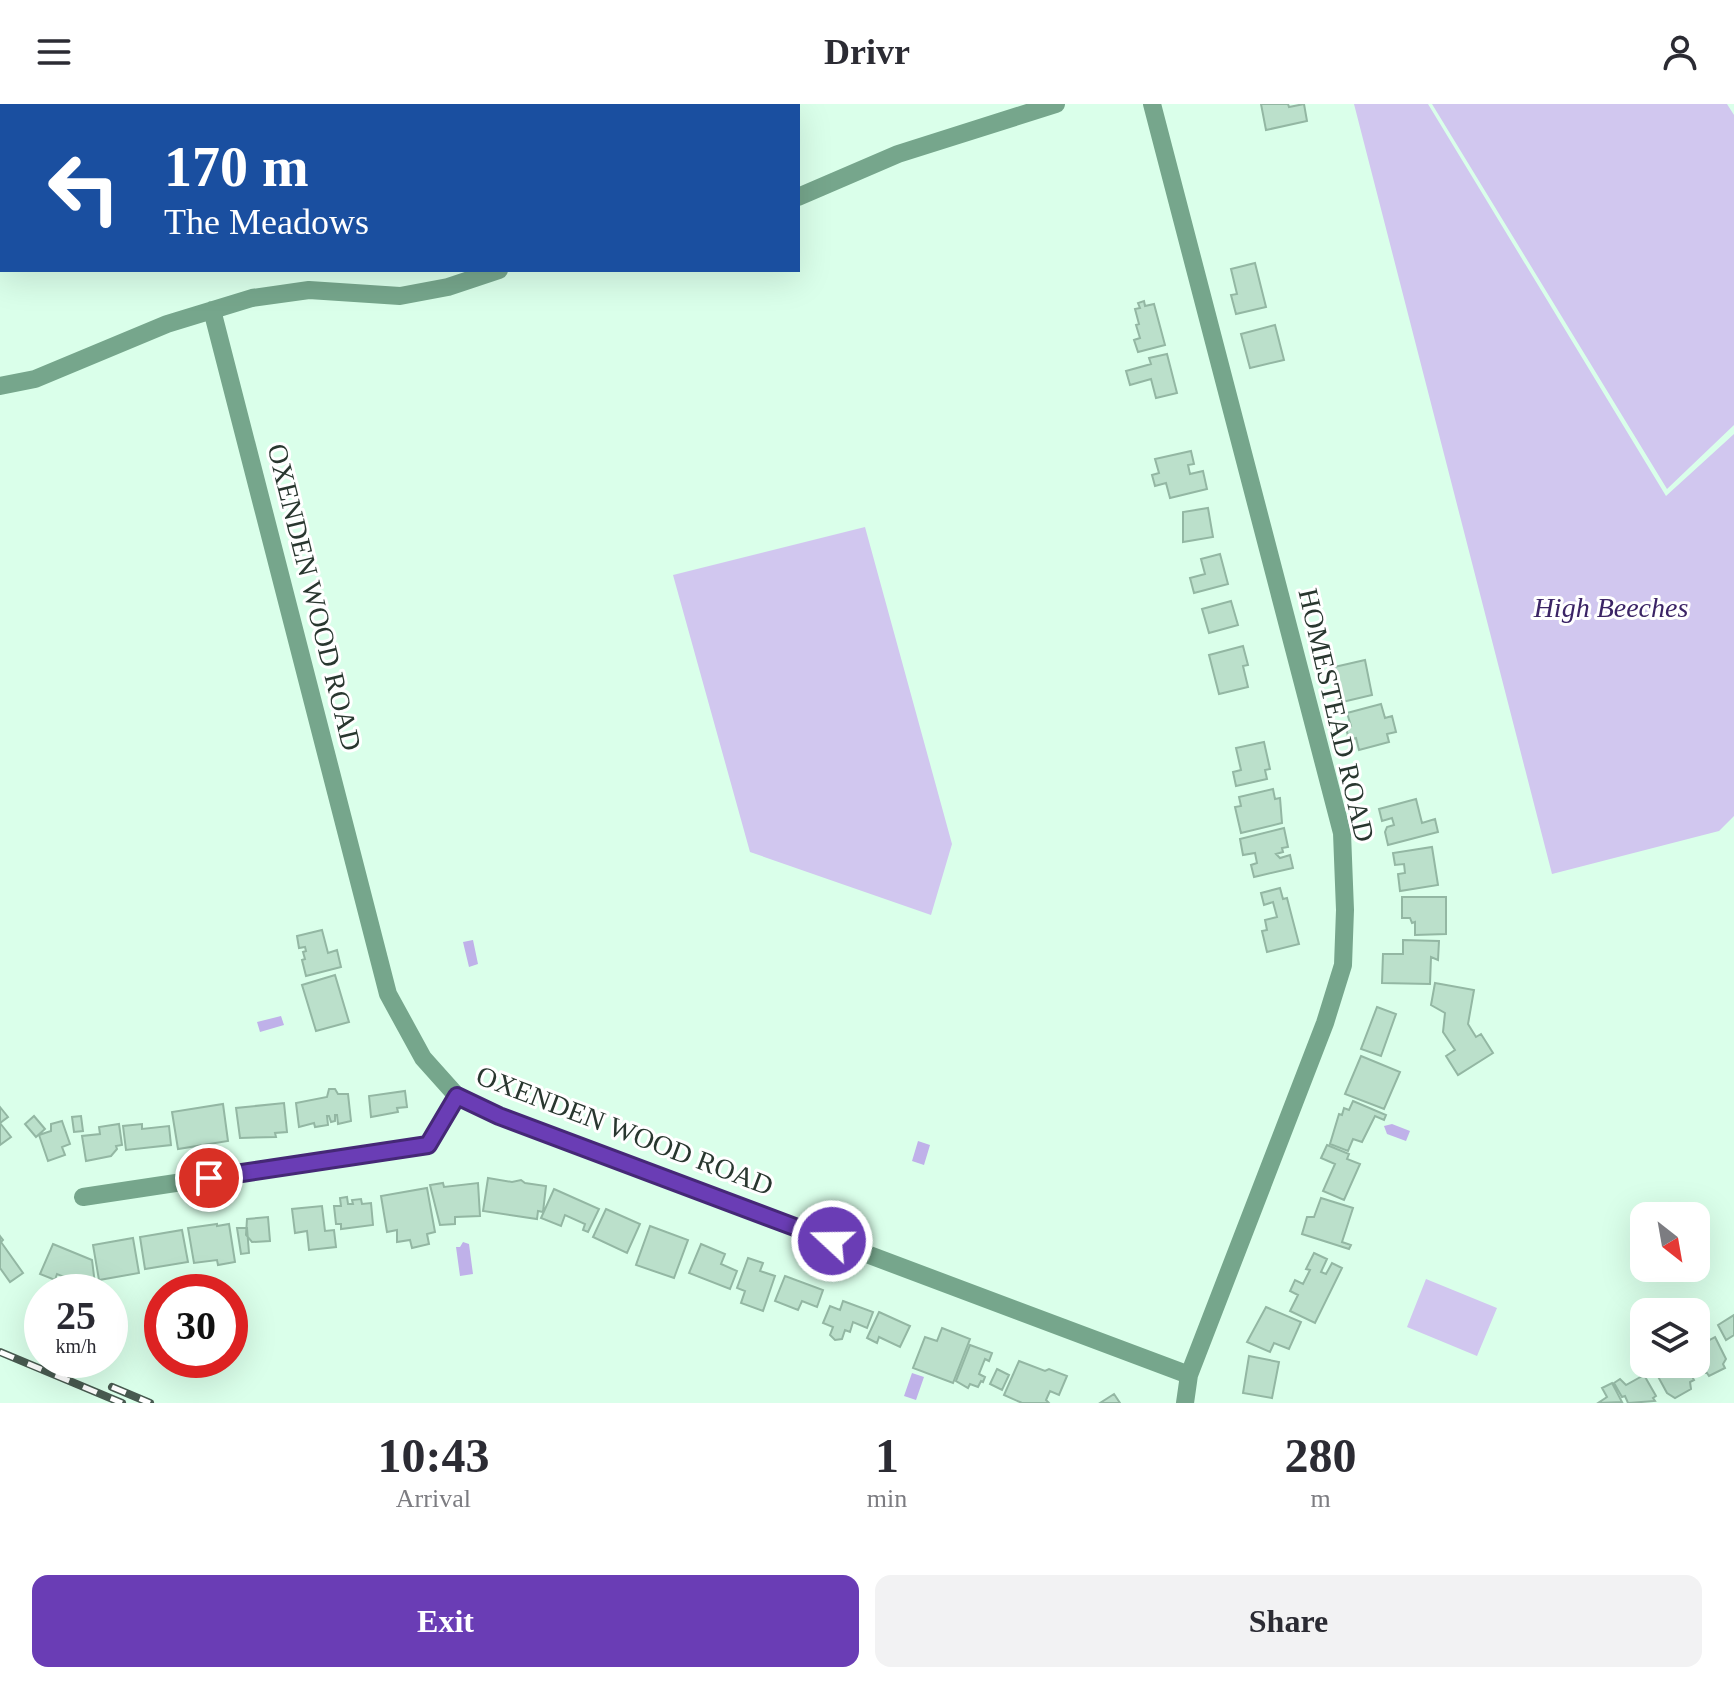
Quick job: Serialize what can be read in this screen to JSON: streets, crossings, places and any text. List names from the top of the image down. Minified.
{"streets":{"street":["OXENDEN WOOD ROAD","HOMESTEAD ROAD"]},"crossings":[["OXENDEN WOOD ROAD","HOMESTEAD ROAD"]],"parks":["High Beeches"],"north":"bottom right","page":{"header":"Drivr","turn":["170 m","The Meadows"],"speed":"25 km/h","limit":"30","eta":["10:43","Arrival","1","min","280","m"],"buttons":["Exit","Share"]}}
